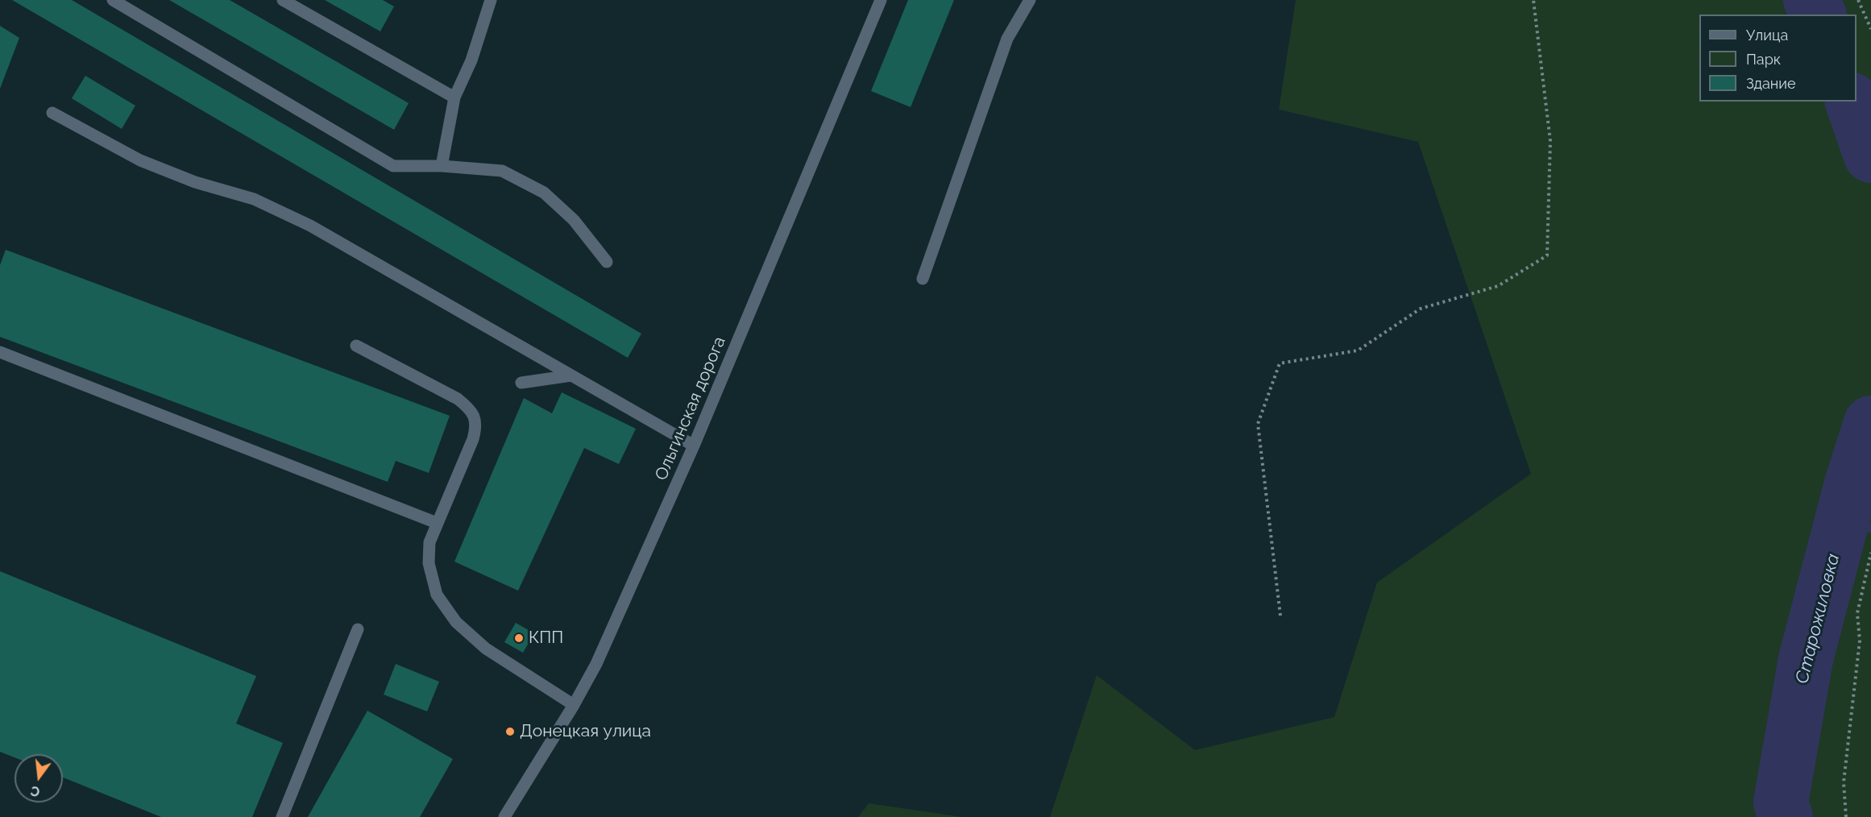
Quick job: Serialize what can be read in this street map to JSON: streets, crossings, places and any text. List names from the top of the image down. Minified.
{"streets":{"street":["Ольгинская дорога"]},"water":["Старожиловка"],"places":["КПП","Донецкая улица"],"legend":["Улица","Парк","Здание"],"north":"bottom"}
